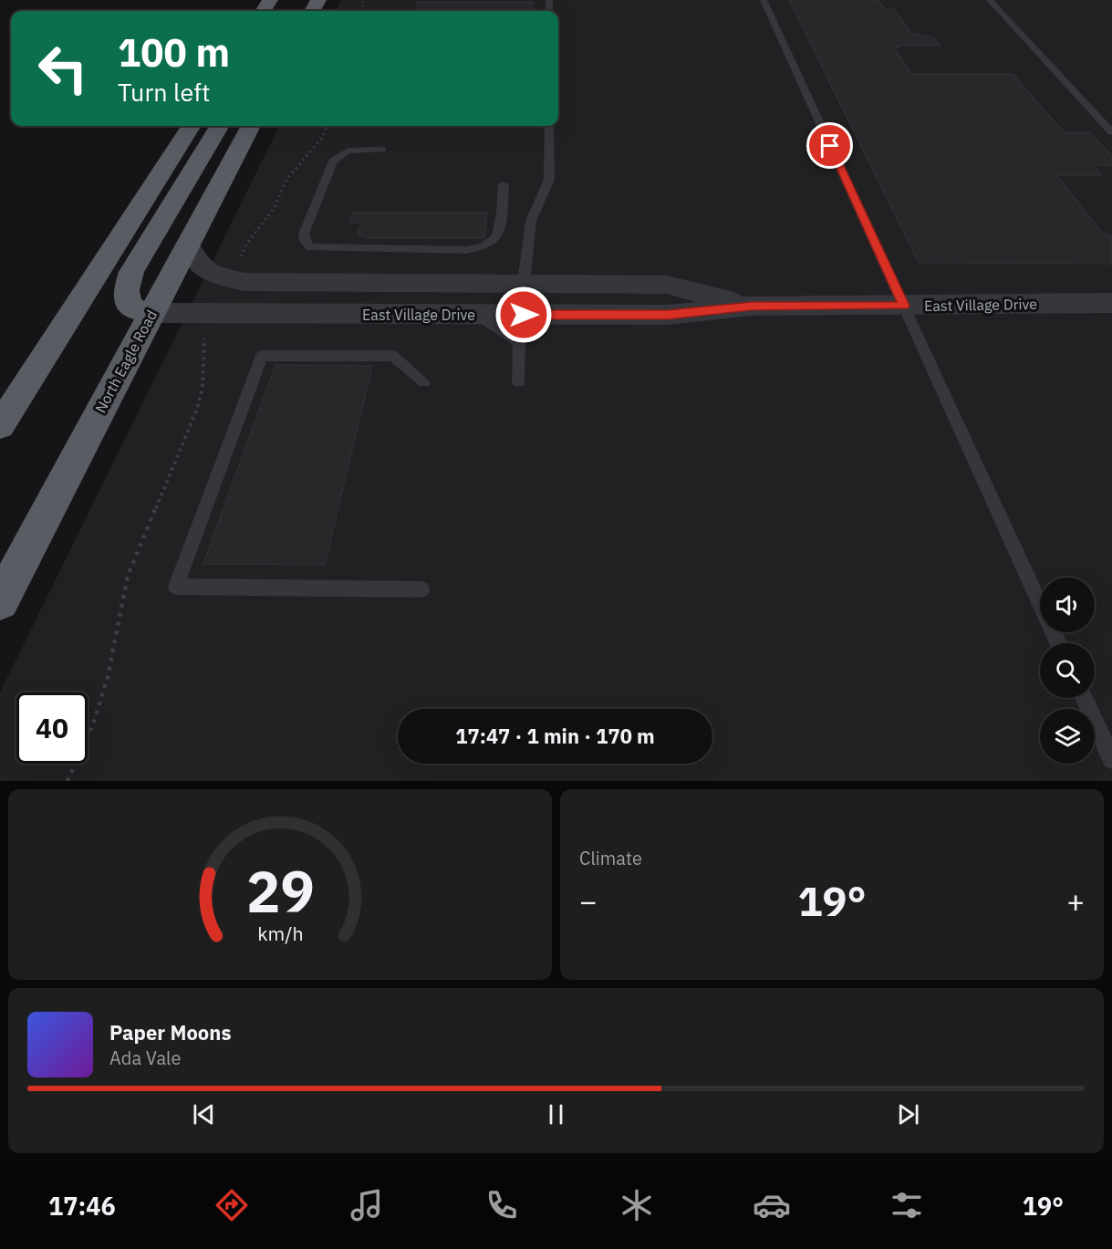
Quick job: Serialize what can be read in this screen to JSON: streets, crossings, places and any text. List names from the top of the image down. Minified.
{"streets":{"highway":["North Eagle Road"],"street":["East Village Drive"]},"crossings":[["East Village Drive","North Eagle Road"]],"page":{"turn":["100 m","Turn left"],"limit":"40","trip":"17:47 · 1 min · 170 m","tile":"Climate","heat":["−","19°","+"],"song":["Paper Moons","Ada Vale"],"tabs":["17:46","19°"],"gauge":["29","km/h"]}}
